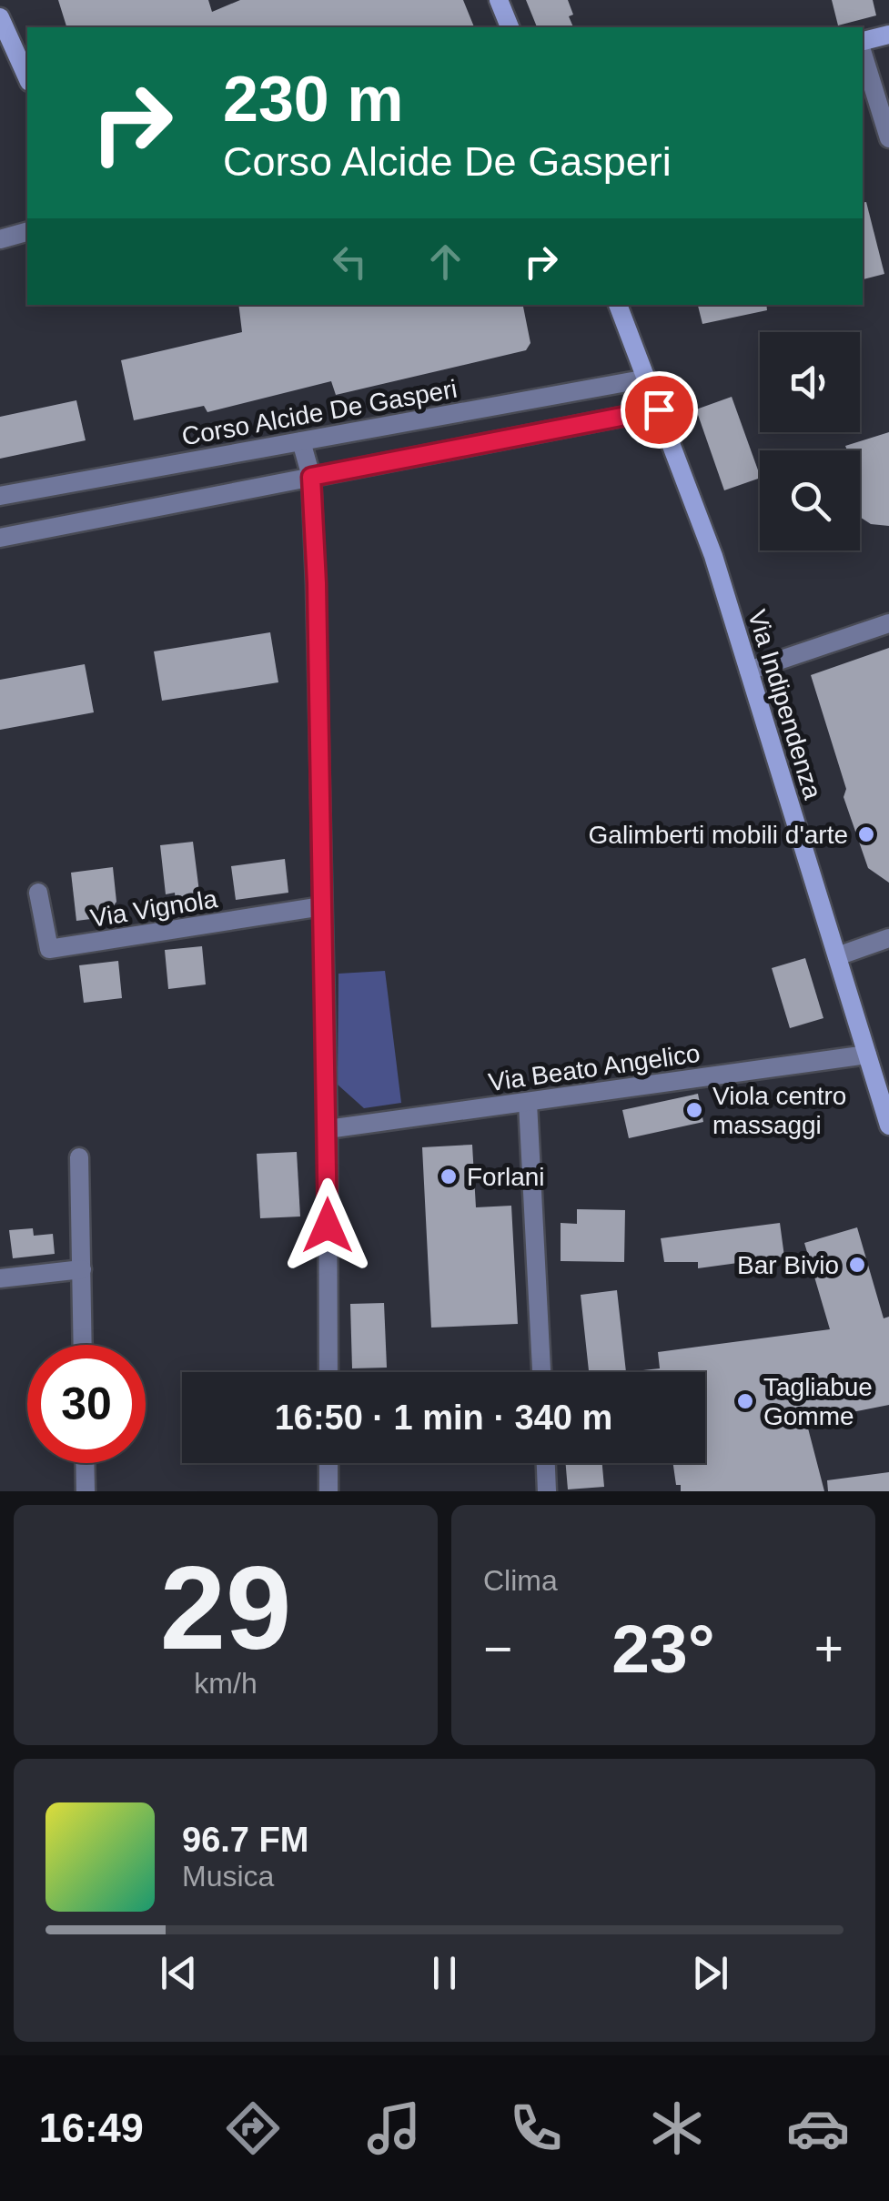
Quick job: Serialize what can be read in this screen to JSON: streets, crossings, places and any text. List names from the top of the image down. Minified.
{"streets":{"street":["Corso Alcide De Gasperi","Via Indipendenza","Via Vignola","Via Beato Angelico"]},"crossings":[["Corso Alcide De Gasperi","Via Indipendenza"],["Via Indipendenza","Via Beato Angelico"]],"places":["Galimberti mobili d'arte","Viola centro massaggi","Forlani","Bar Bivio","Tagliabue Gomme"],"page":{"turn":["230 m","Corso Alcide De Gasperi"],"limit":"30","trip":"16:50 · 1 min · 340 m","tile":[["29","km/h"],"Clima"],"heat":["−","23°","+"],"song":["96.7 FM","Musica"],"tabs":"16:49"}}
